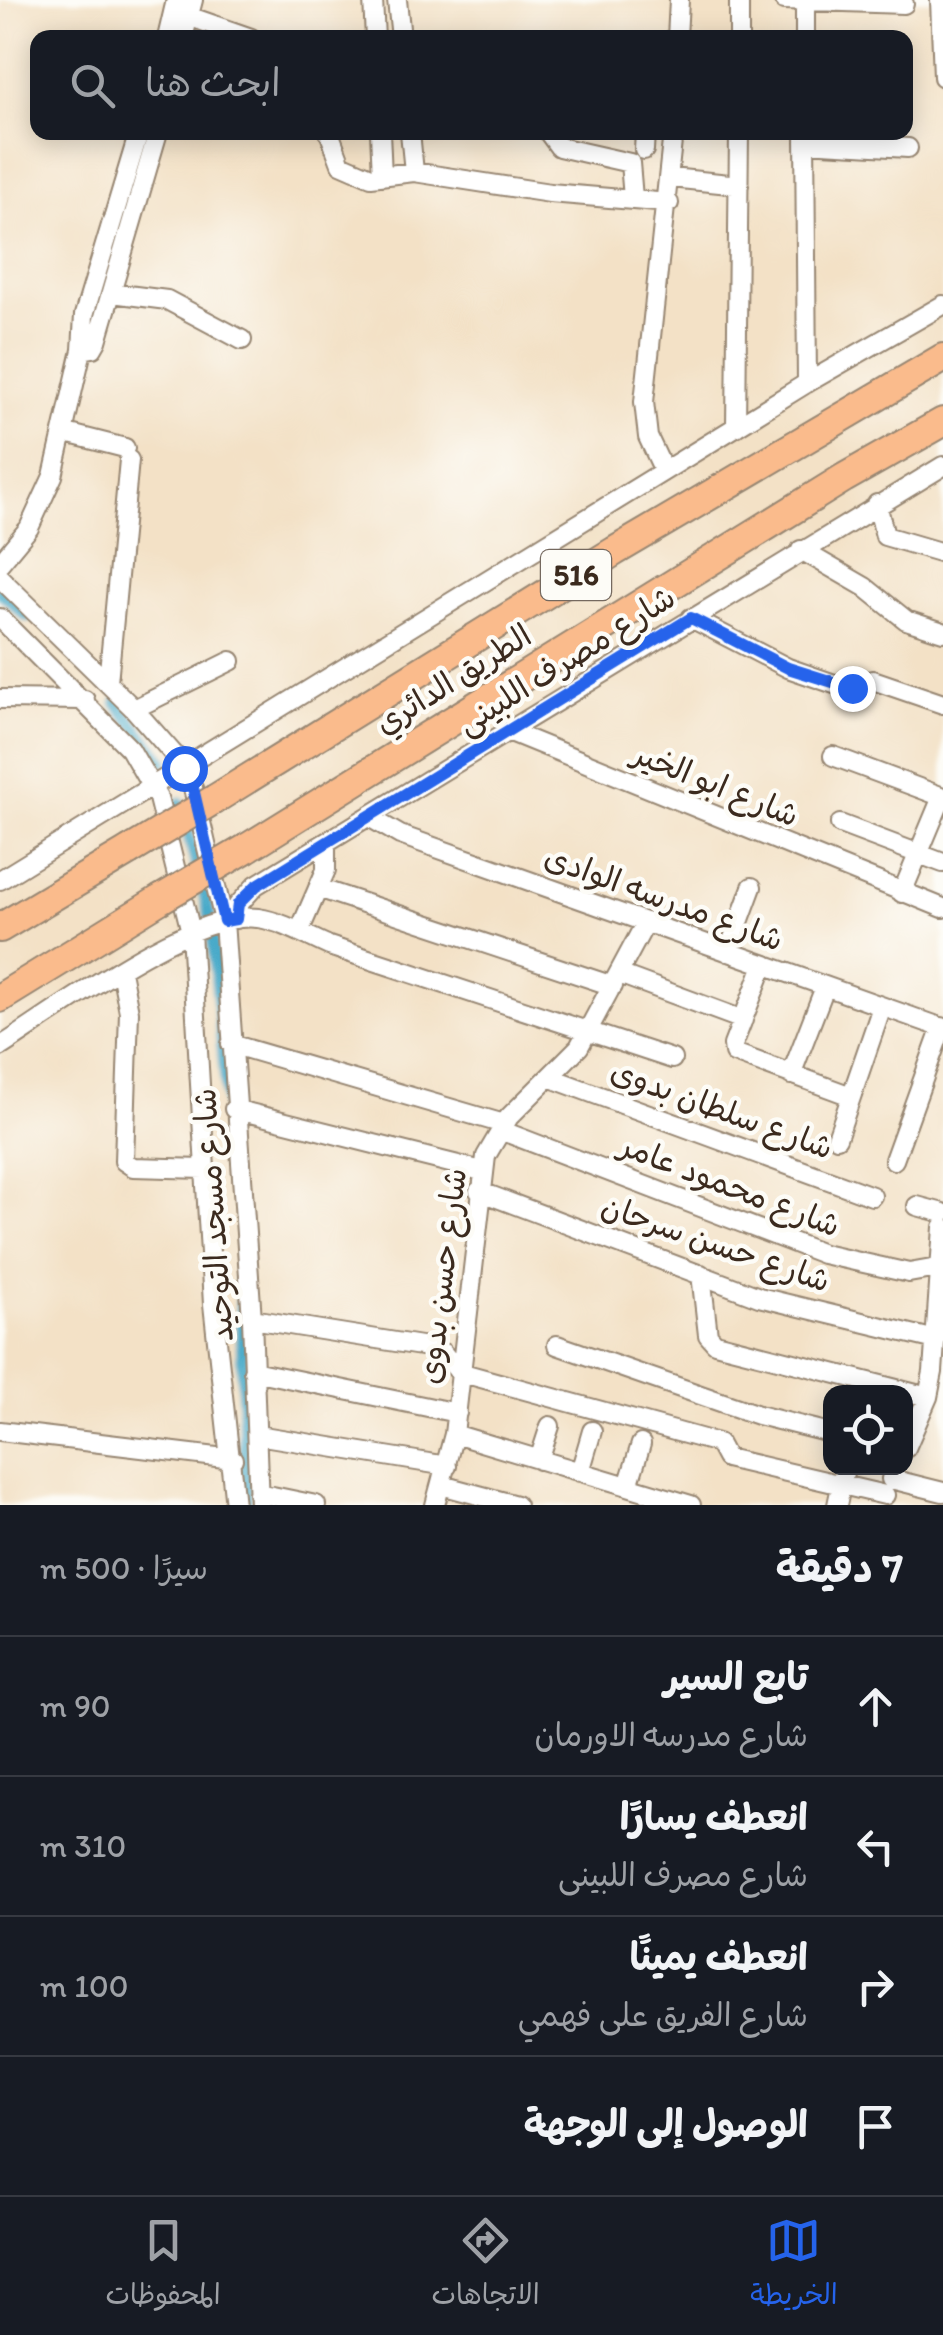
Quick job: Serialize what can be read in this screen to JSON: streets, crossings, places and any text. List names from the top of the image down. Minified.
{"streets":{"highway":["516","الطريق الدائري"],"street":["شارع مصرف اللبينى","شارع ابو الخير","شارع مدرسه الوادى","شارع سلطان بدوى","شارع محمود عامر","شارع مسجد التوحيد","شارع حسن سرحان","شارع حسن بدوى"]},"crossings":[["شارع مصرف اللبينى","شارع ابو الخير"],["شارع مصرف اللبينى","شارع مدرسه الوادى"],["شارع مصرف اللبينى","شارع مسجد التوحيد"],["شارع مدرسه الوادى","شارع حسن بدوى"],["شارع سلطان بدوى","شارع حسن بدوى"],["شارع محمود عامر","شارع مسجد التوحيد"],["شارع محمود عامر","شارع حسن بدوى"],["شارع حسن سرحان","شارع حسن بدوى"]],"page":{"search":"ابحث هنا","heading":["7 دقيقة","سيرًا · 500 m"],"list":[["تابع السير","شارع مدرسه الاورمان","90 m"],["انعطف يسارًا","شارع مصرف اللبينى","310 m"],["انعطف يمينًا","شارع الفريق على فهمي","100 m"],"الوصول إلى الوجهة"],"nav":["الخريطة","الاتجاهات","المحفوظات"]}}
